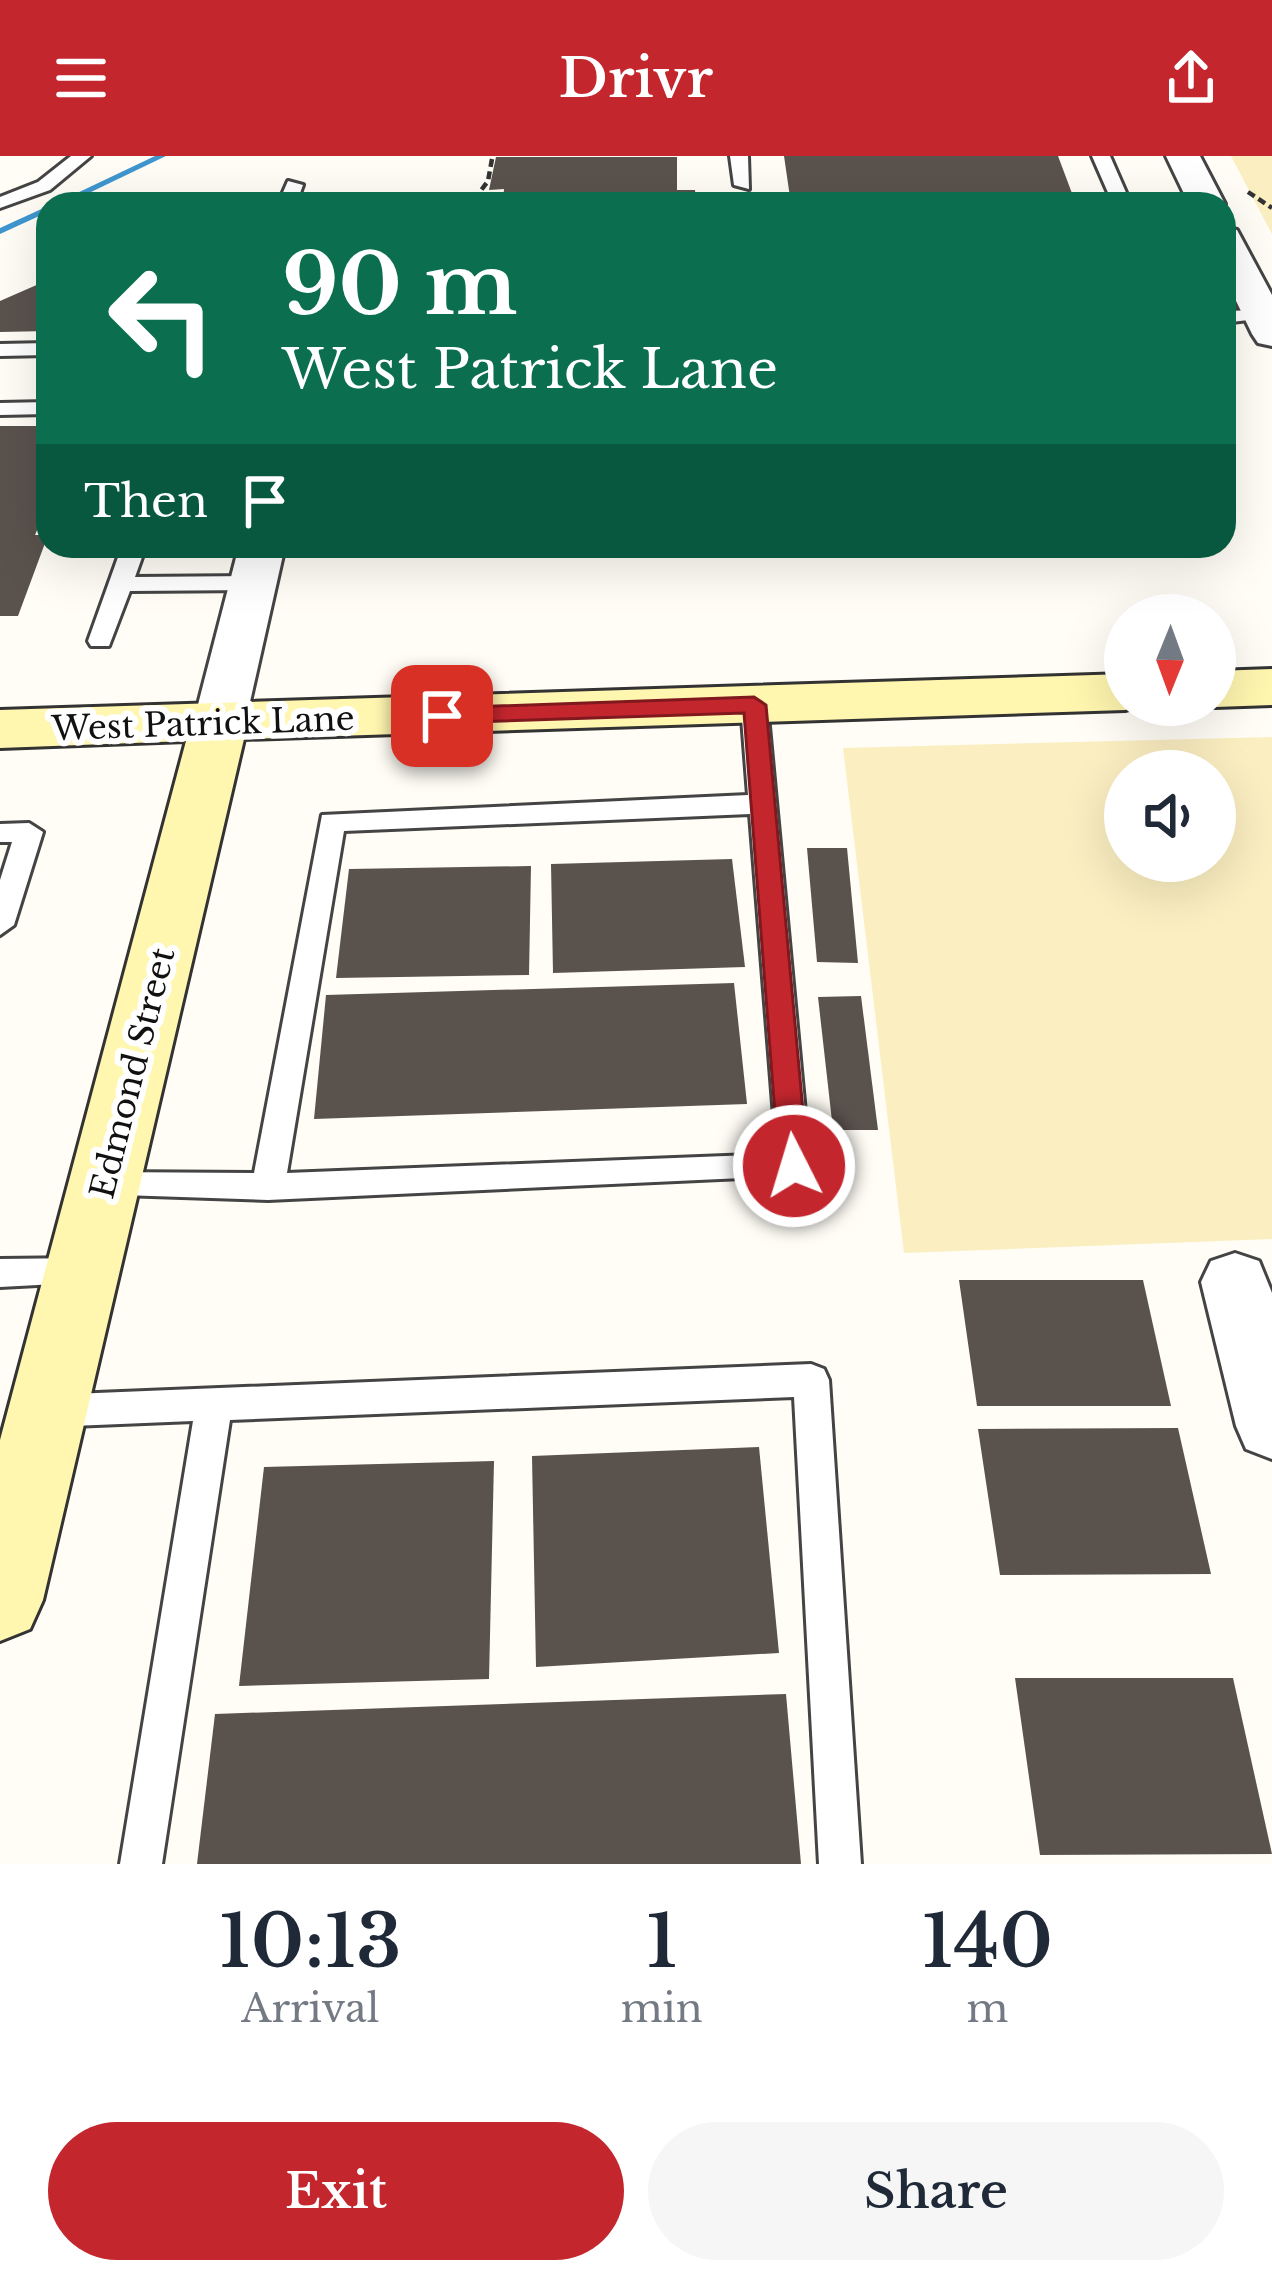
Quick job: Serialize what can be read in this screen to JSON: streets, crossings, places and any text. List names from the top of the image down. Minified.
{"streets":{"street":["West Patrick Lane","Edmond Street"]},"crossings":[["West Patrick Lane","Edmond Street"]],"north":"bottom","page":{"header":"Drivr","turn":["90 m","West Patrick Lane"],"then":"Then","eta":["10:13","Arrival","1","min","140","m"],"buttons":["Exit","Share"]}}
